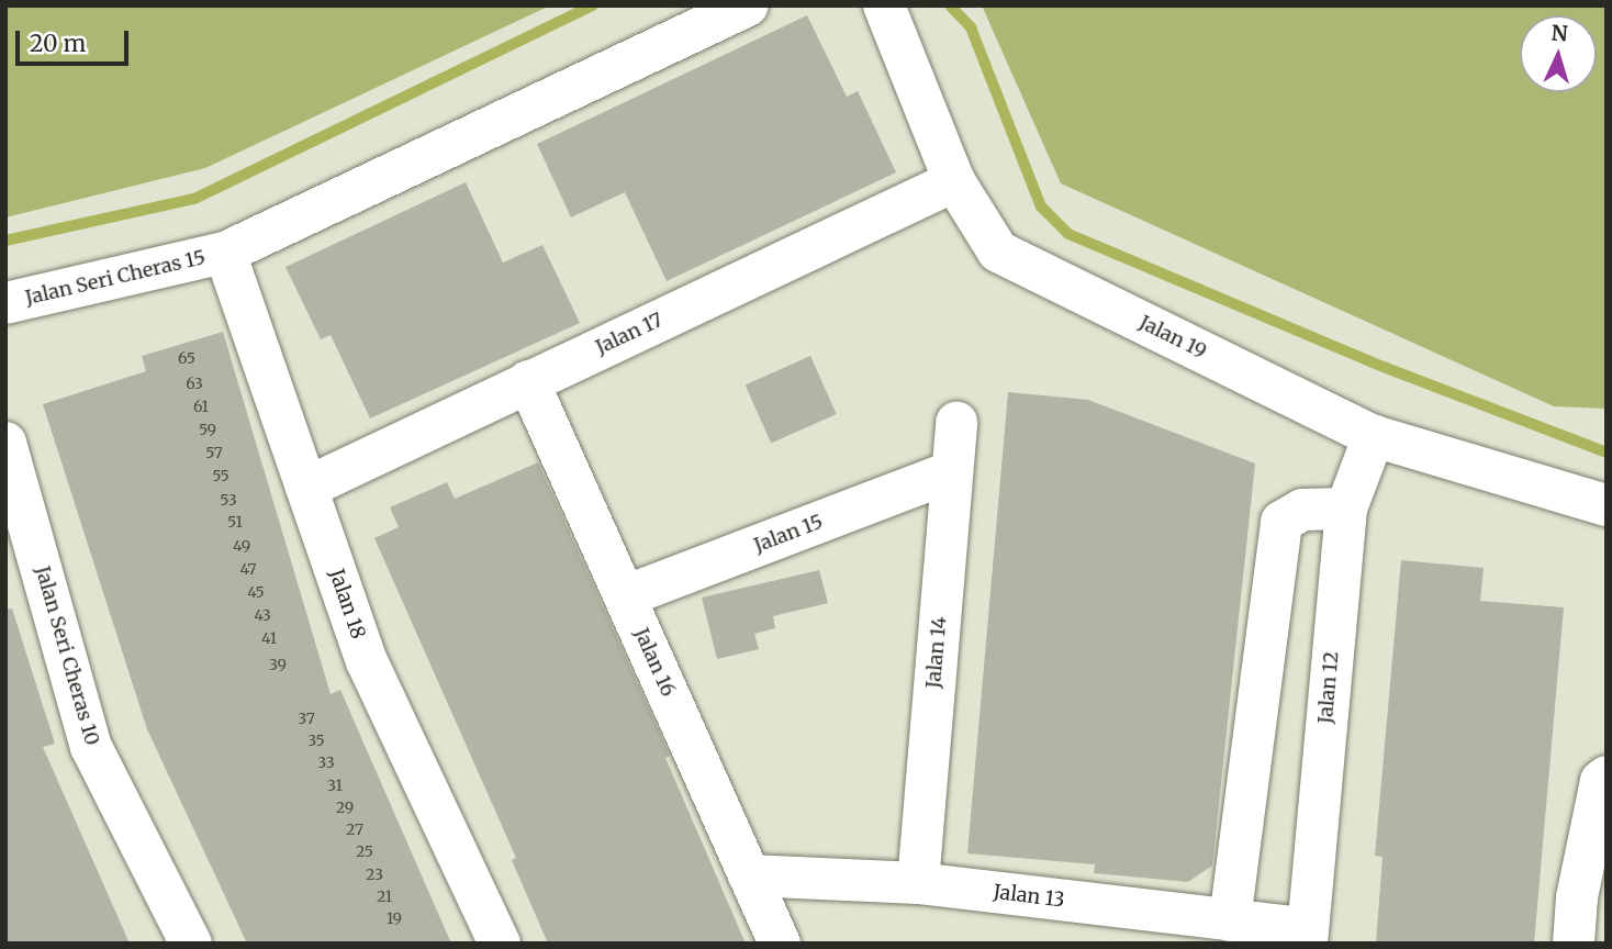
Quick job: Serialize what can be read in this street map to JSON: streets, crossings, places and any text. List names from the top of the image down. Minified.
{"streets":{"street":["Jalan Seri Cheras 15","Jalan 17","Jalan 19","Jalan 15","Jalan 18","Jalan 14","Jalan Seri Cheras 10","Jalan 16","Jalan 12","Jalan 13"]},"crossings":[["Jalan Seri Cheras 15","Jalan 18"],["Jalan 17","Jalan 19"],["Jalan 17","Jalan 18"],["Jalan 17","Jalan 16"],["Jalan 19","Jalan 12"],["Jalan 15","Jalan 14"],["Jalan 15","Jalan 16"],["Jalan 14","Jalan 13"],["Jalan 16","Jalan 13"],["Jalan 12","Jalan 13"]],"house_numbers":["65","63","61","59","57","55","53","51","49","47","45","43","41","39","37","35","33","31","29","27","25","23","21","19"],"scale_bar":"20 m","north":"top"}
